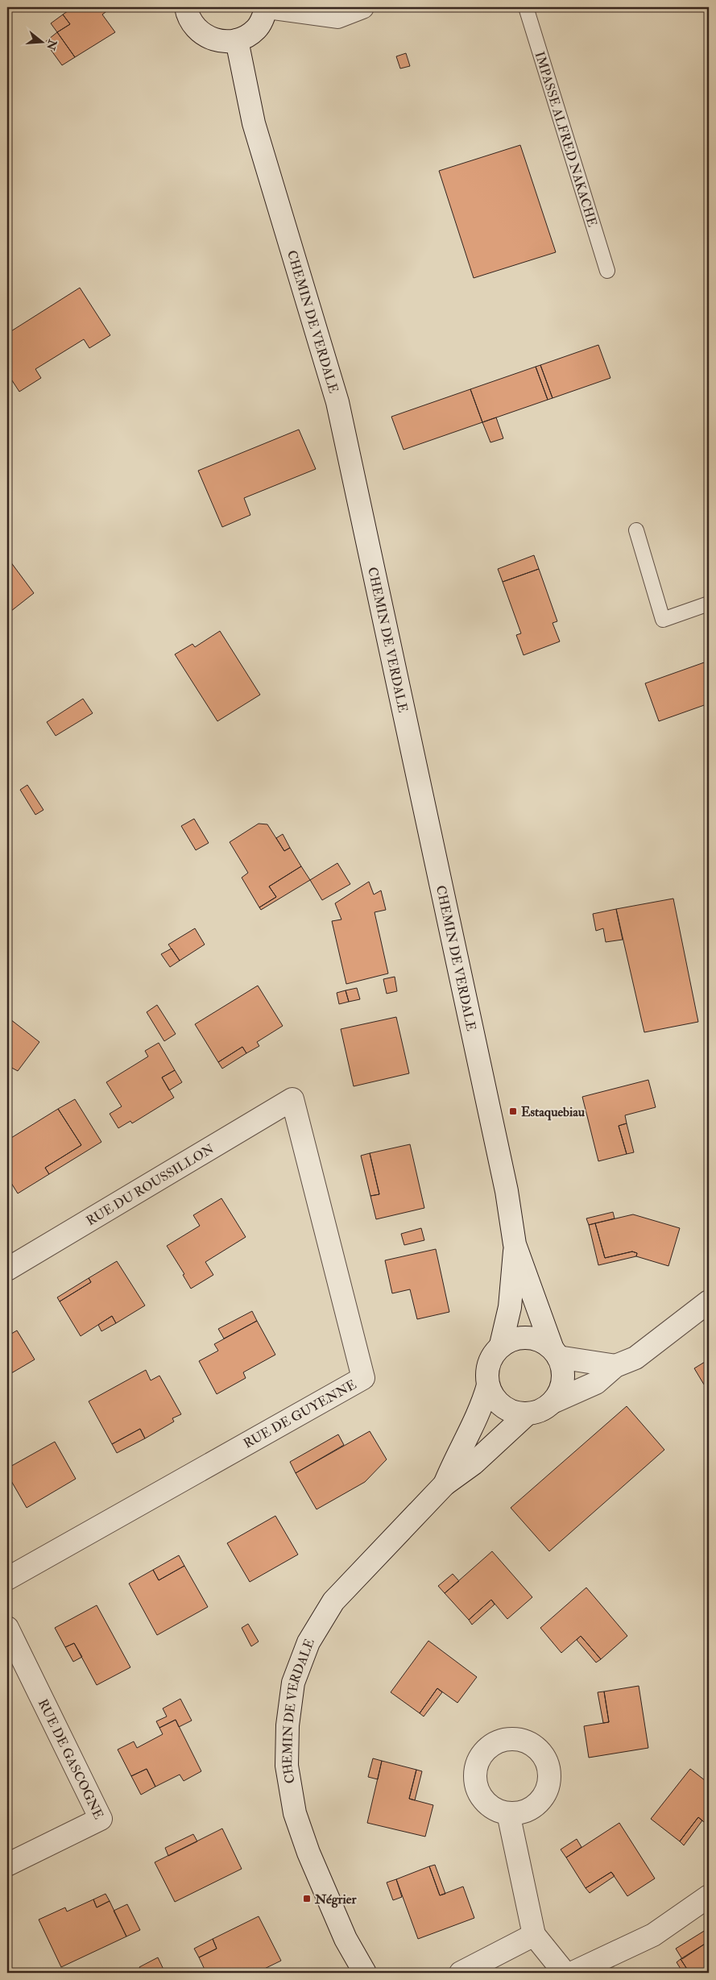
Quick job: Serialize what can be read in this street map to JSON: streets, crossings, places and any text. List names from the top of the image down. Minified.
{"streets":{"street":["CHEMIN DE VERDALE","RUE DU ROUSSILLON","RUE DE GUYENNE","RUE DE GASCOGNE"],"lane":["IMPASSE ALFRED NAKACHE"]},"crossings":[["RUE DU ROUSSILLON","RUE DE GUYENNE"]],"places":{"transit":["Estaquebiau","Négrier"]},"north":"right"}
